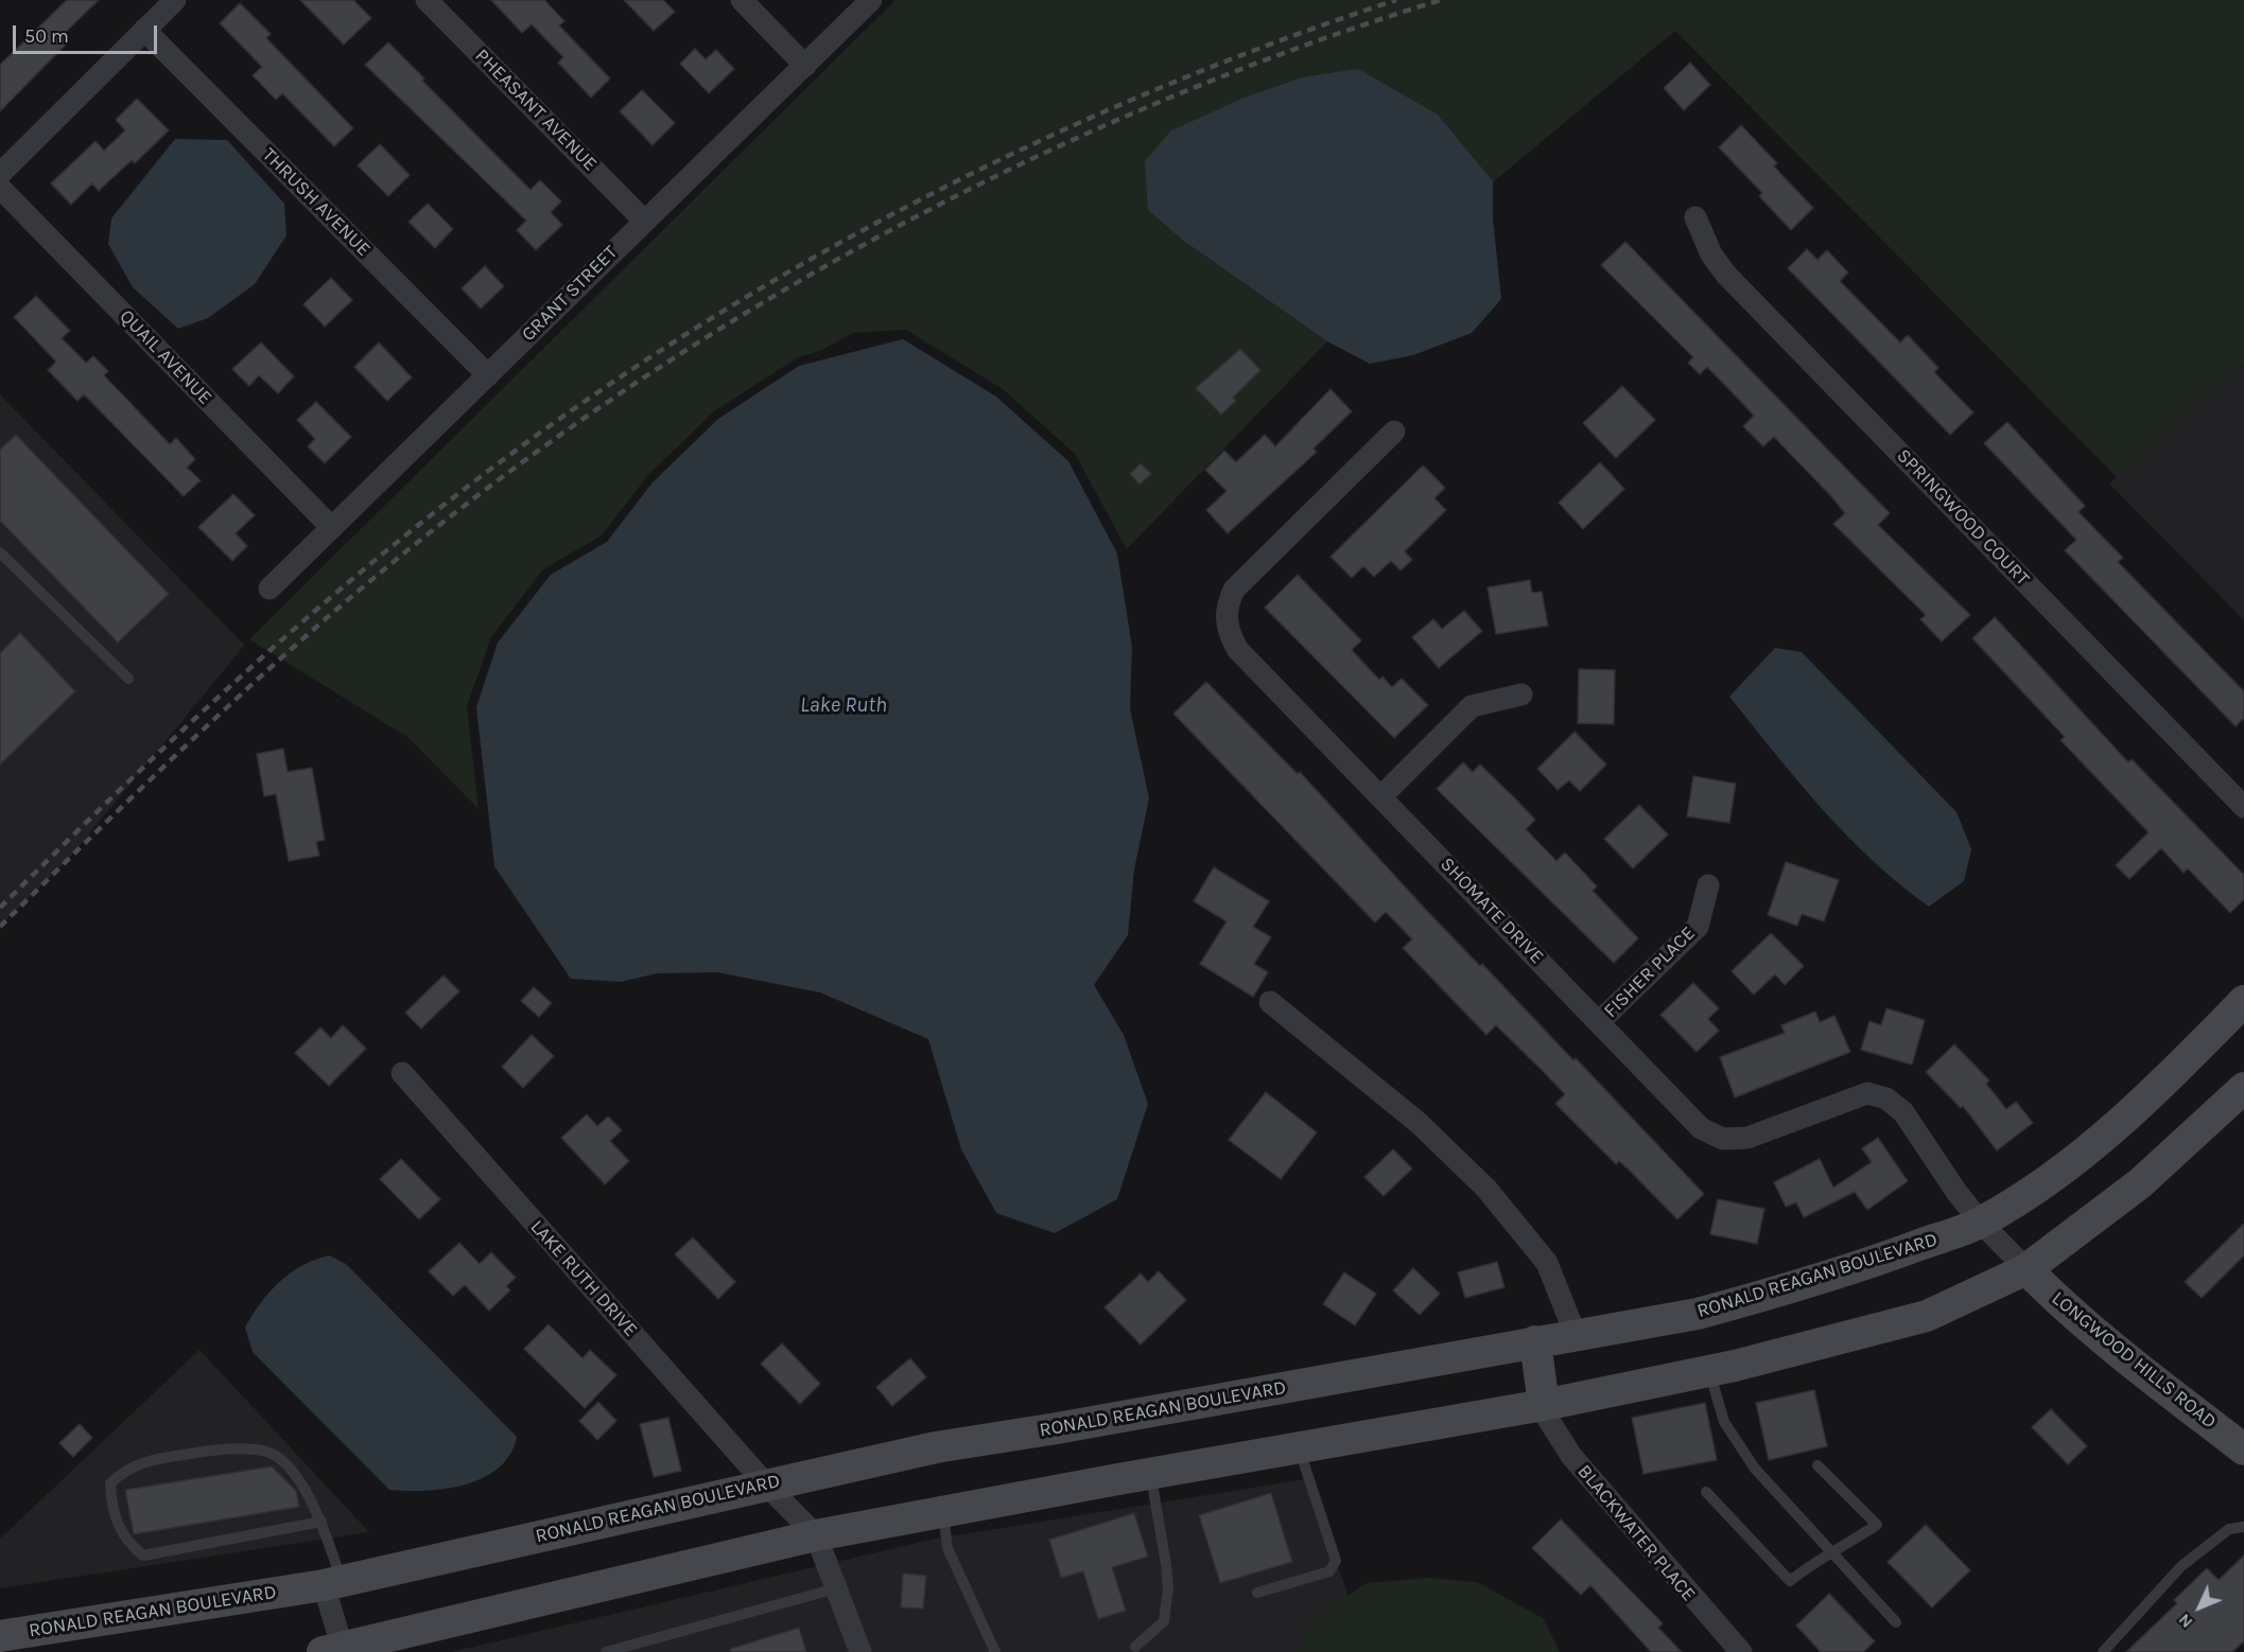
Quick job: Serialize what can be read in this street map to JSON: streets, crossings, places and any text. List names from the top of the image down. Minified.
{"streets":{"main road":["RONALD REAGAN BOULEVARD","LONGWOOD HILLS ROAD"],"street":["PHEASANT AVENUE","THRUSH AVENUE","GRANT STREET","QUAIL AVENUE","SPRINGWOOD COURT","SHOMATE DRIVE","FISHER PLACE","LAKE RUTH DRIVE","BLACKWATER PLACE"]},"crossings":[["PHEASANT AVENUE","GRANT STREET"],["THRUSH AVENUE","GRANT STREET"],["GRANT STREET","QUAIL AVENUE"],["SHOMATE DRIVE","FISHER PLACE"],["SHOMATE DRIVE","RONALD REAGAN BOULEVARD"],["SHOMATE DRIVE","LONGWOOD HILLS ROAD"],["RONALD REAGAN BOULEVARD","LAKE RUTH DRIVE"]],"water":["Lake Ruth"],"scale_bar":"50 m","north":"bottom left"}
